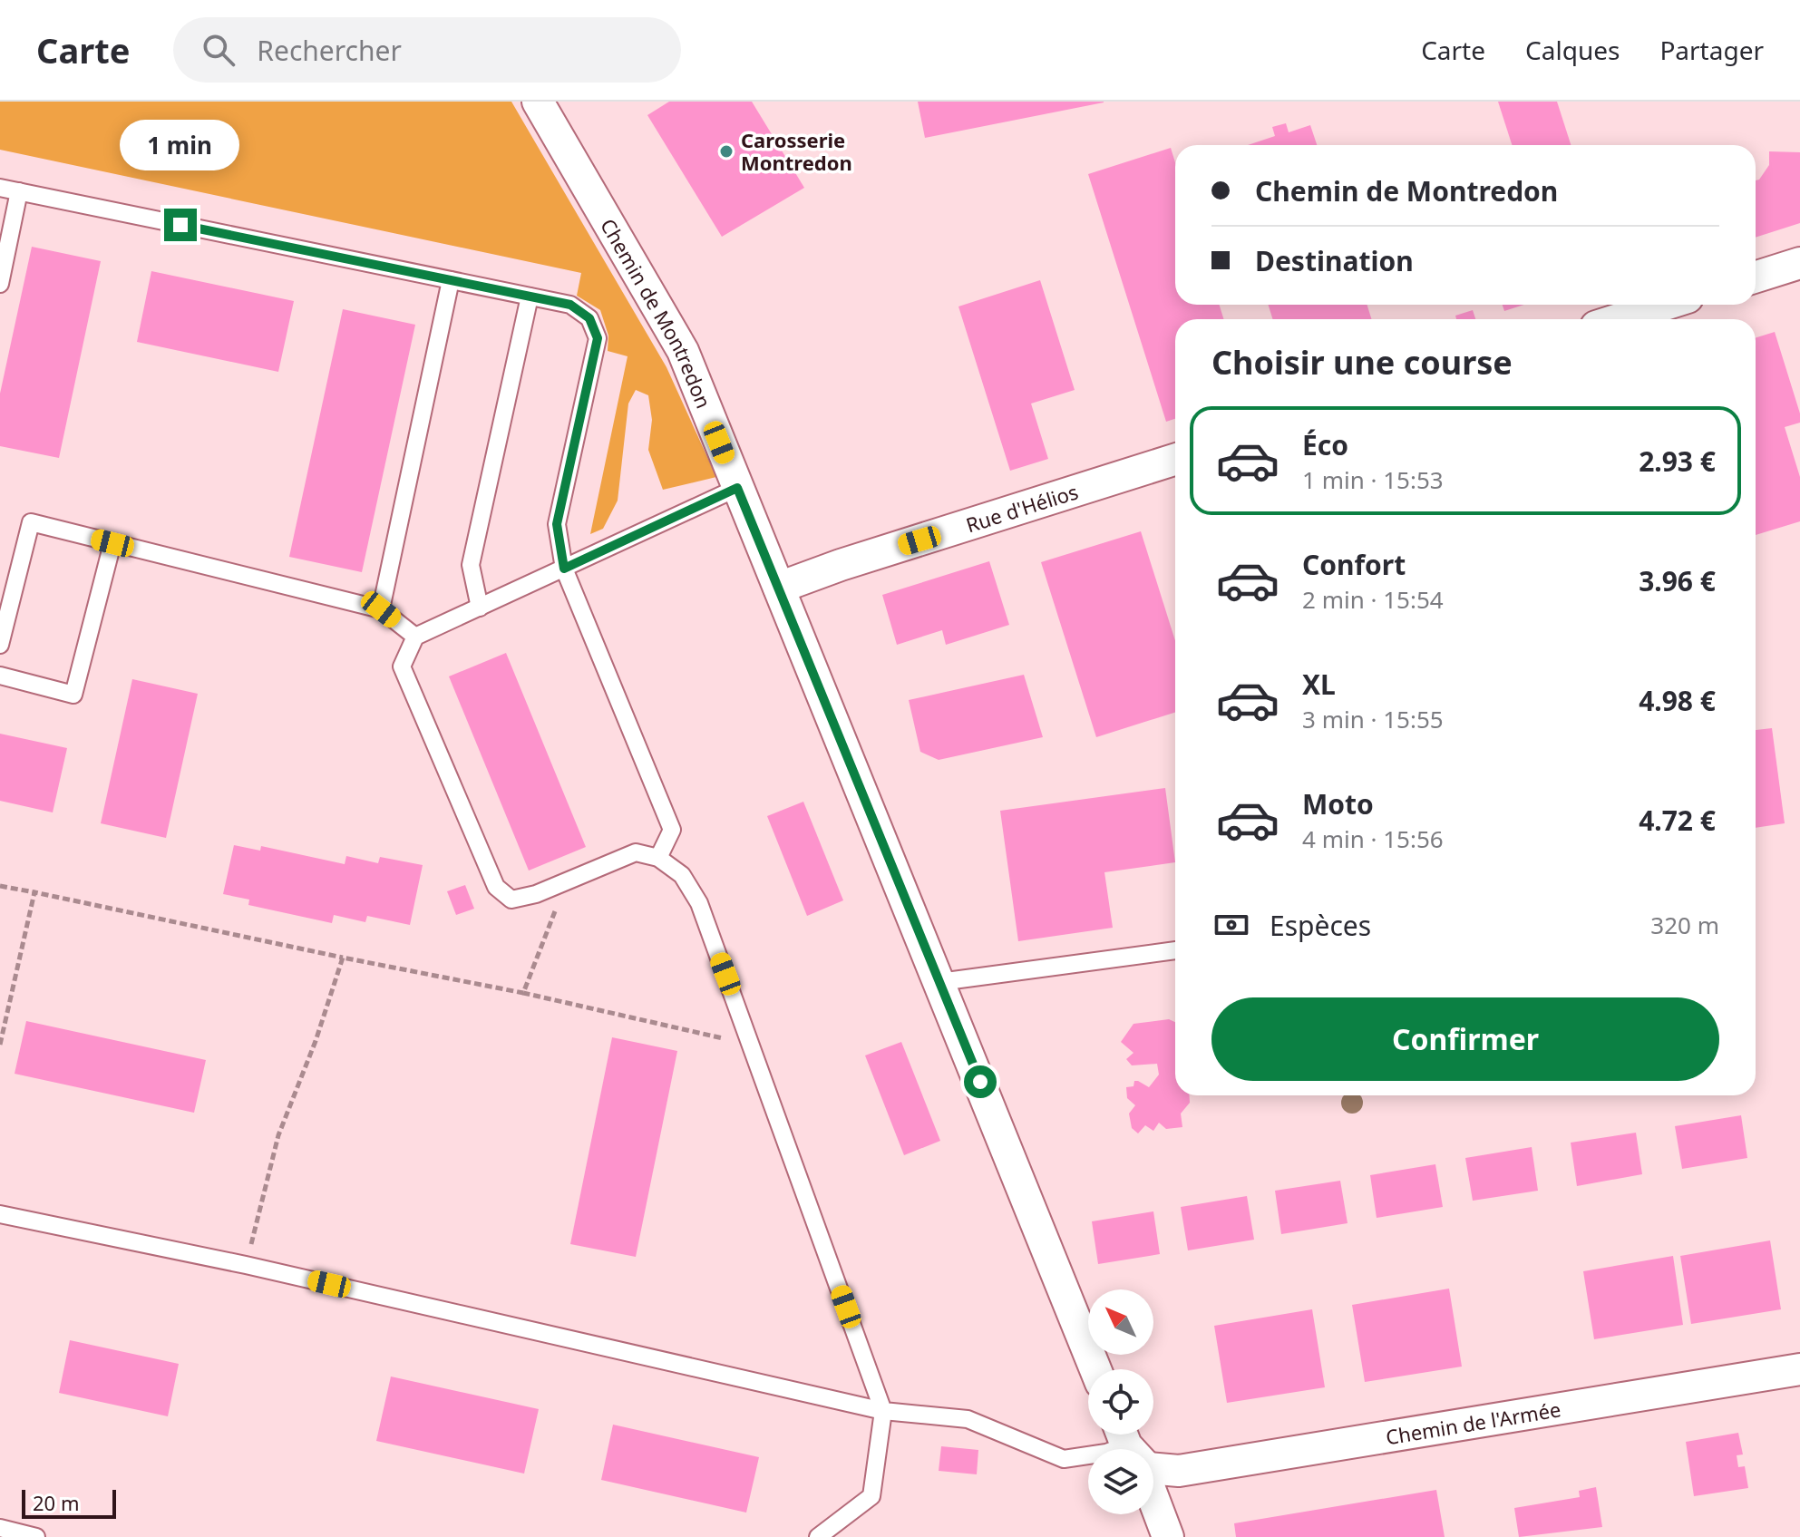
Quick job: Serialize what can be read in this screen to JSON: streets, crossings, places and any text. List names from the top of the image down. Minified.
{"streets":{"street":["Chemin de Montredon","Rue d'Hélios","Chemin de l'Armée"]},"crossings":[["Chemin de Montredon","Rue d'Hélios"]],"places":["Carosserie Montredon"],"scale_bar":"20 m","north":"top left","page":{"header":"Carte","search":"Rechercher","nav":["Carte","Calques","Partager"],"bubble":"1 min","banner":["Chemin de Montredon","Destination"],"heading":"Choisir une course","list":[{"name":"Éco","note":"1 min · 15:53","value":"2.93 €"},{"name":"Confort","note":"2 min · 15:54","value":"3.96 €"},{"name":"XL","note":"3 min · 15:55","value":"4.98 €"},{"name":"Moto","note":"4 min · 15:56","value":"4.72 €"}],"pay":["Espèces","320 m"],"buttons":"Confirmer","scale":"20 m"}}
